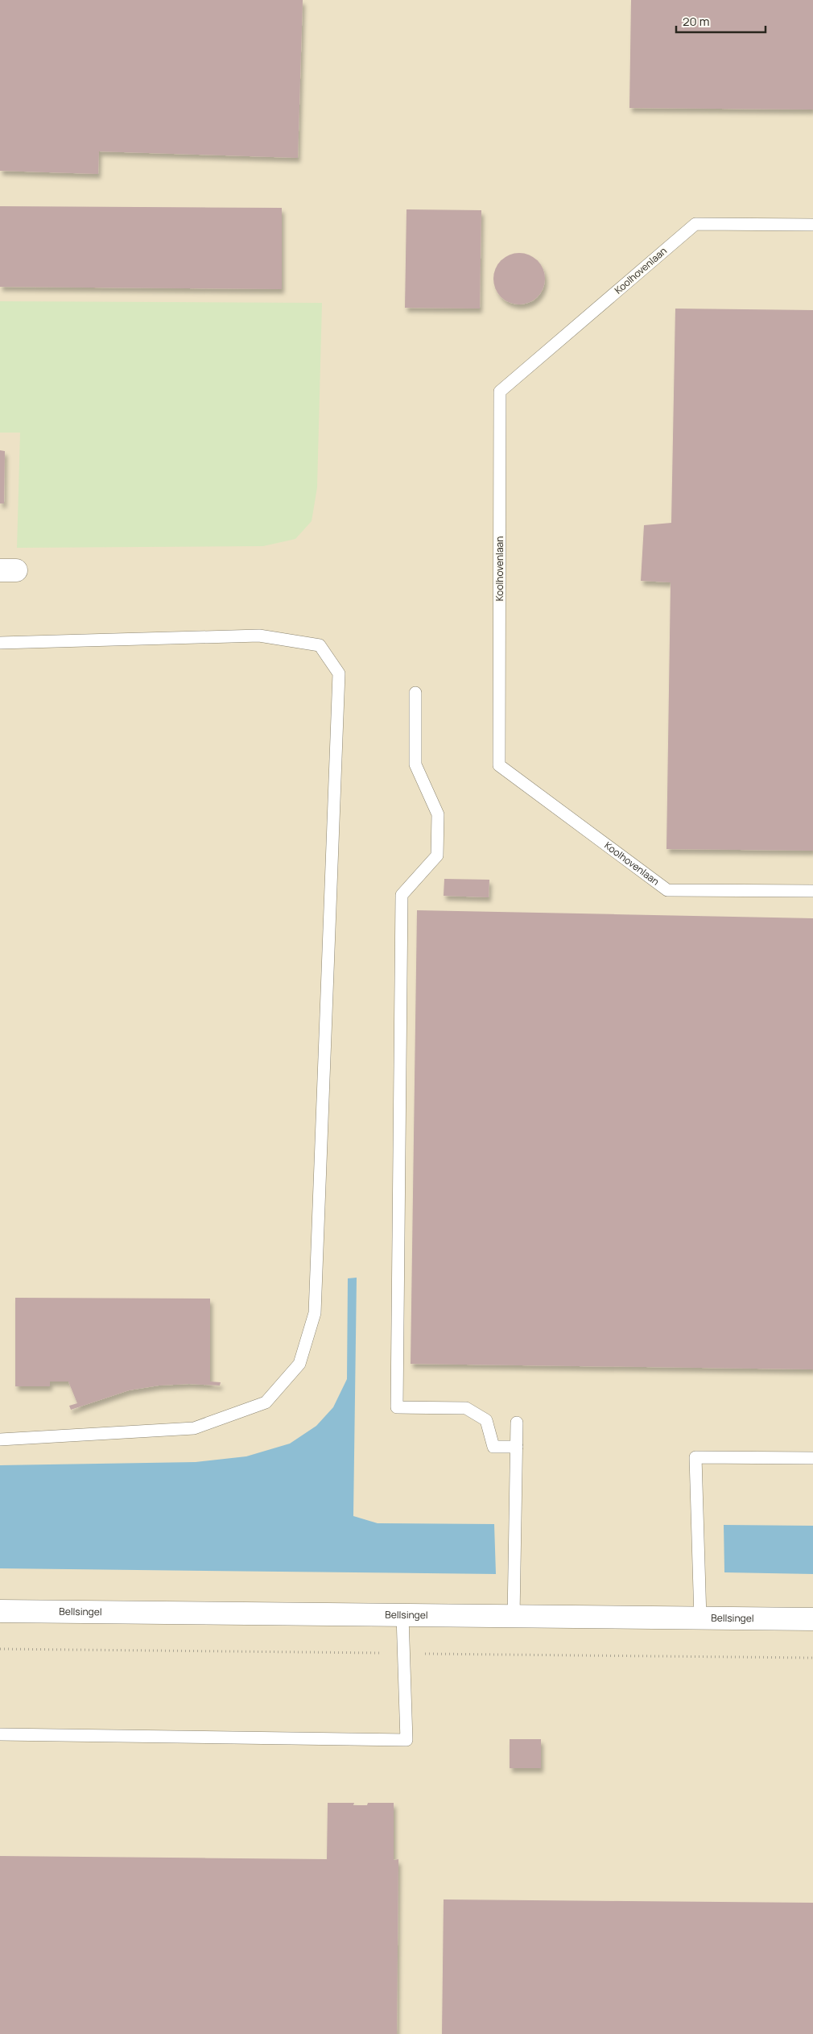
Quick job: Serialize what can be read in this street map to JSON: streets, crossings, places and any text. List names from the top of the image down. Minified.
{"streets":{"street":["Bellsingel"],"lane":["Koolhovenlaan"]},"scale_bar":"20 m"}
